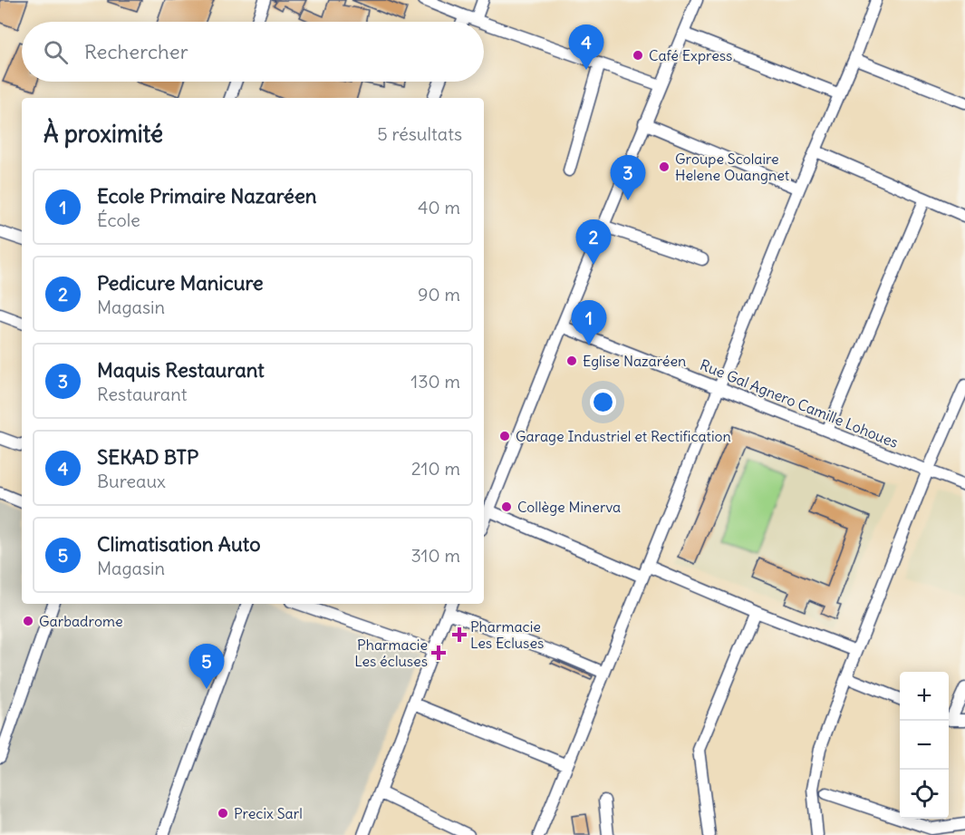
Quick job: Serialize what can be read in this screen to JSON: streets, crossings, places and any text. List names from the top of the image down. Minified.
{"streets":{"street":["Rue Gal Agnero Camille Lohoues"]},"places":{"other":["Café Express","Groupe Scolaire Helene Ouangnet","Eglise Nazaréen","Garage Industriel et Rectification","Collège Minerva","Garbadrome","Precix Sarl"],"health":["Pharmacie Les Ecluses","Pharmacie Les écluses"]},"page":{"search":"Rechercher","pins":["4","3","2","1","5"],"heading":["À proximité","5 résultats"],"list":[{"mark":"1","name":"Ecole Primaire Nazaréen","note":"École","value":"40 m"},{"mark":"2","name":"Pedicure Manicure","note":"Magasin","value":"90 m"},{"mark":"3","name":"Maquis Restaurant","note":"Restaurant","value":"130 m"},{"mark":"4","name":"SEKAD BTP","note":"Bureaux","value":"210 m"},{"mark":"5","name":"Climatisation Auto","note":"Magasin","value":"310 m"}],"map_buttons":["+","−"]}}
